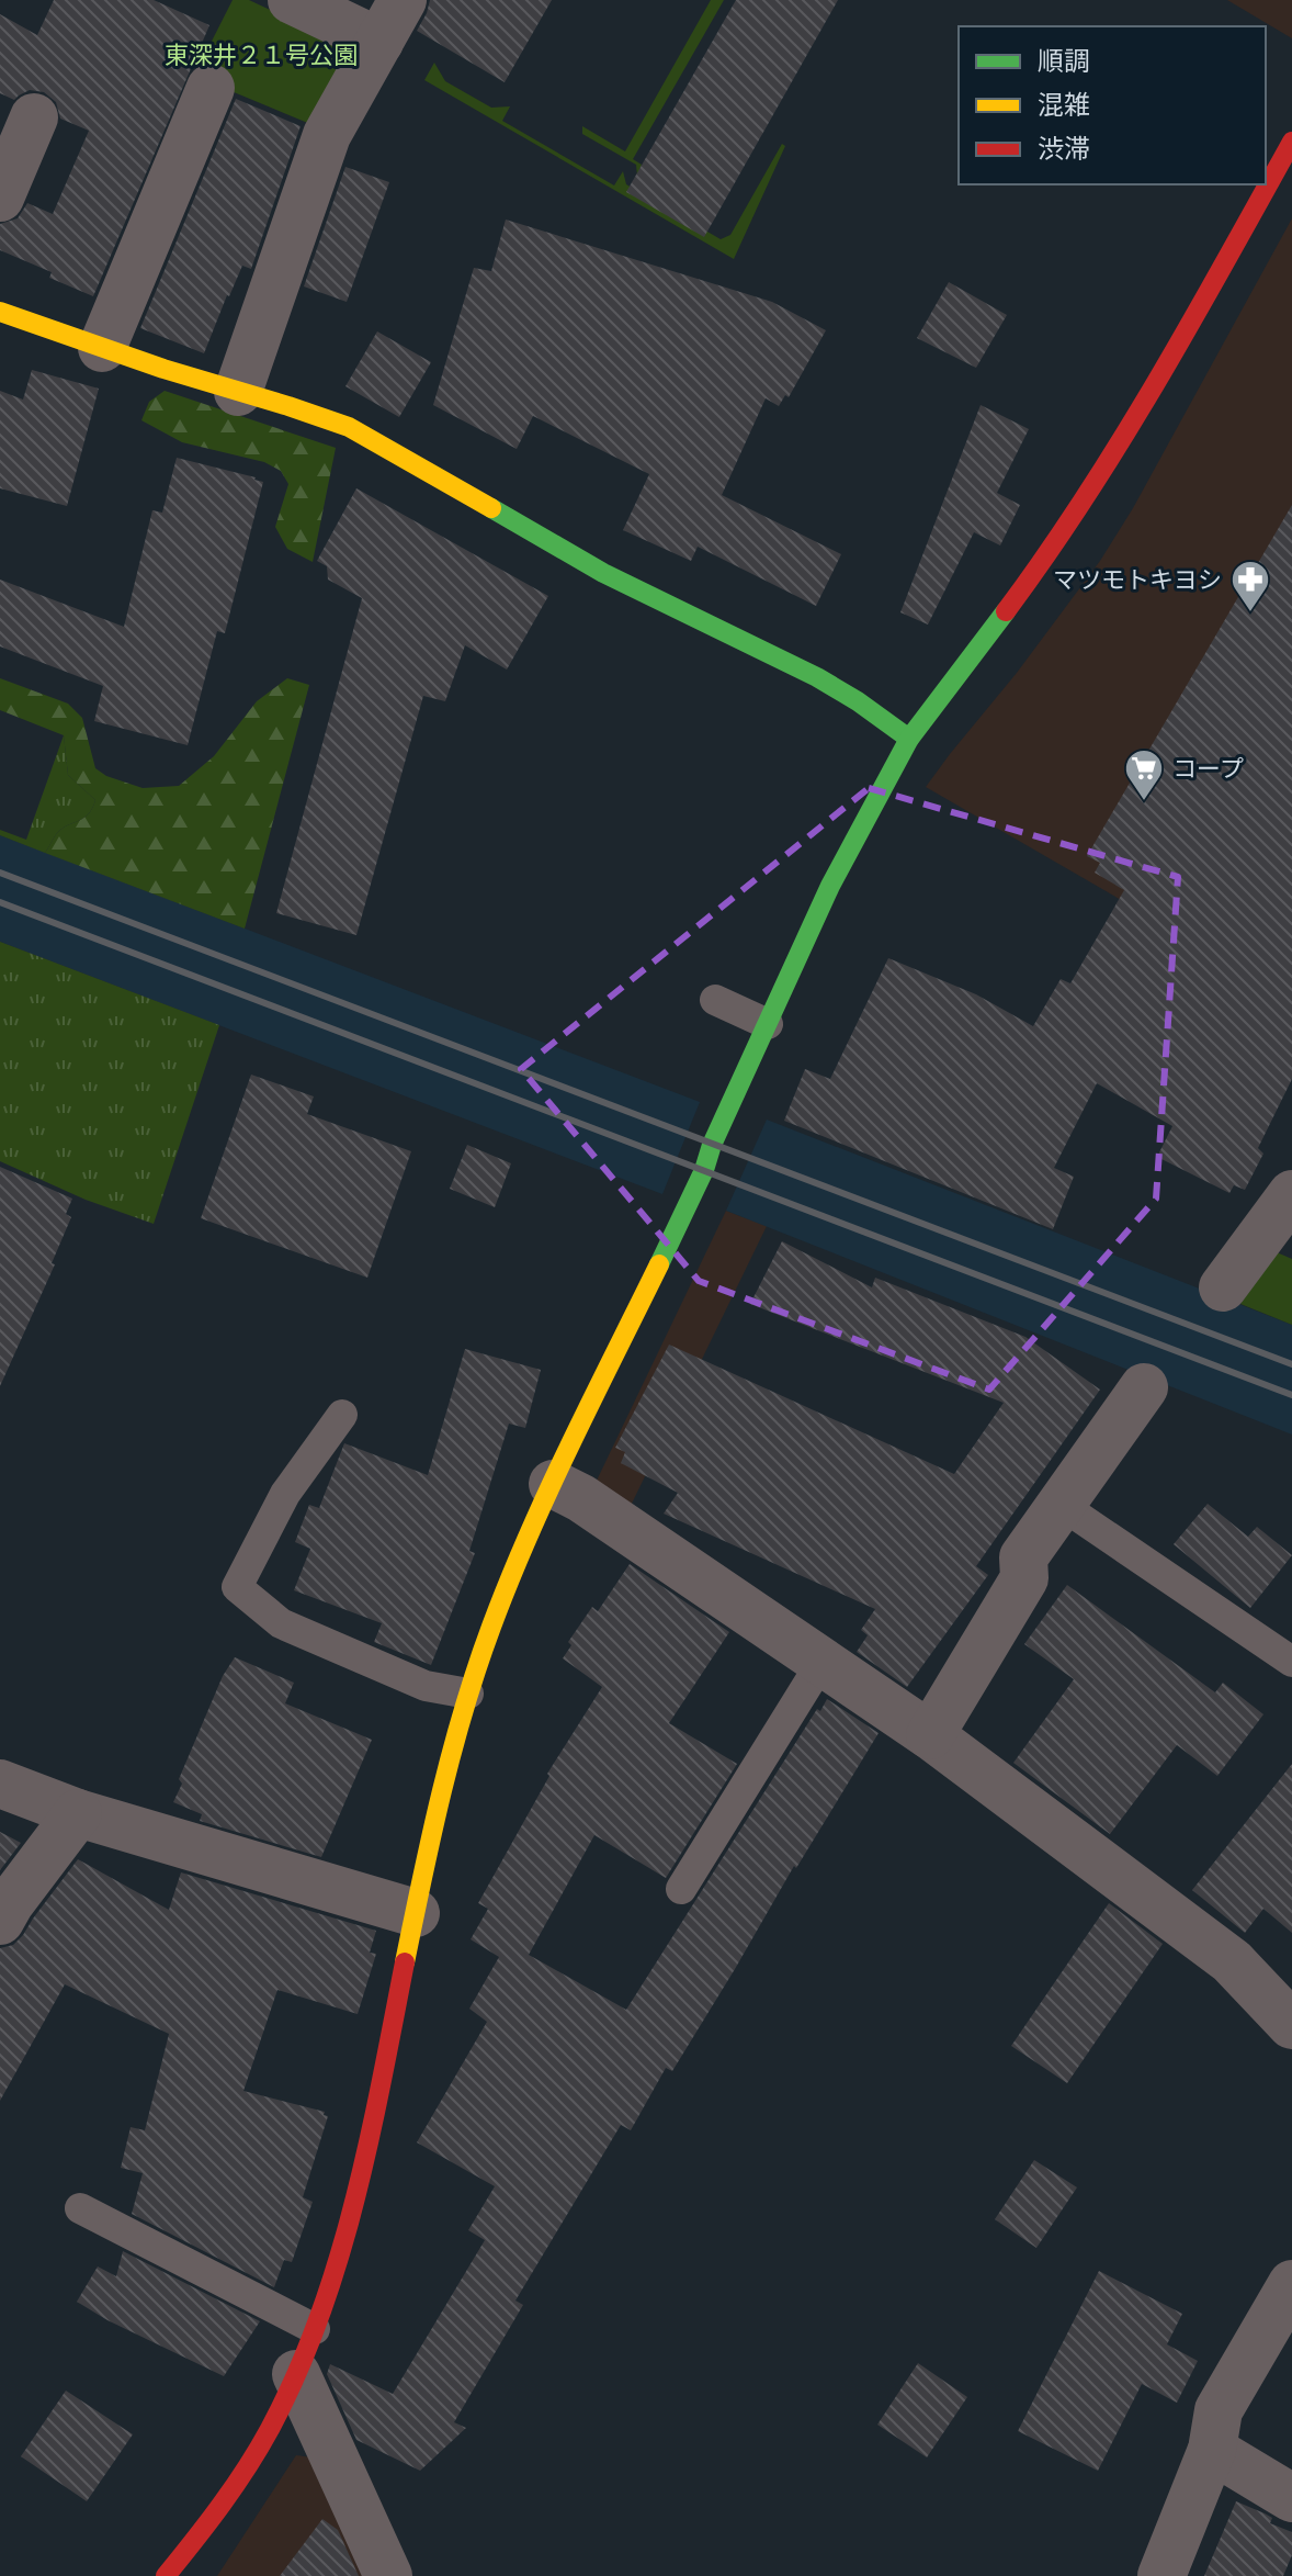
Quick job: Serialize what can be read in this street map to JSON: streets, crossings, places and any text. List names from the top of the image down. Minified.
{"parks":["東深井２１号公園"],"places":{"pharmacy":["マツモトキヨシ"],"supermarket":["コープ"]},"legend":["順調","混雑","渋滞"]}
